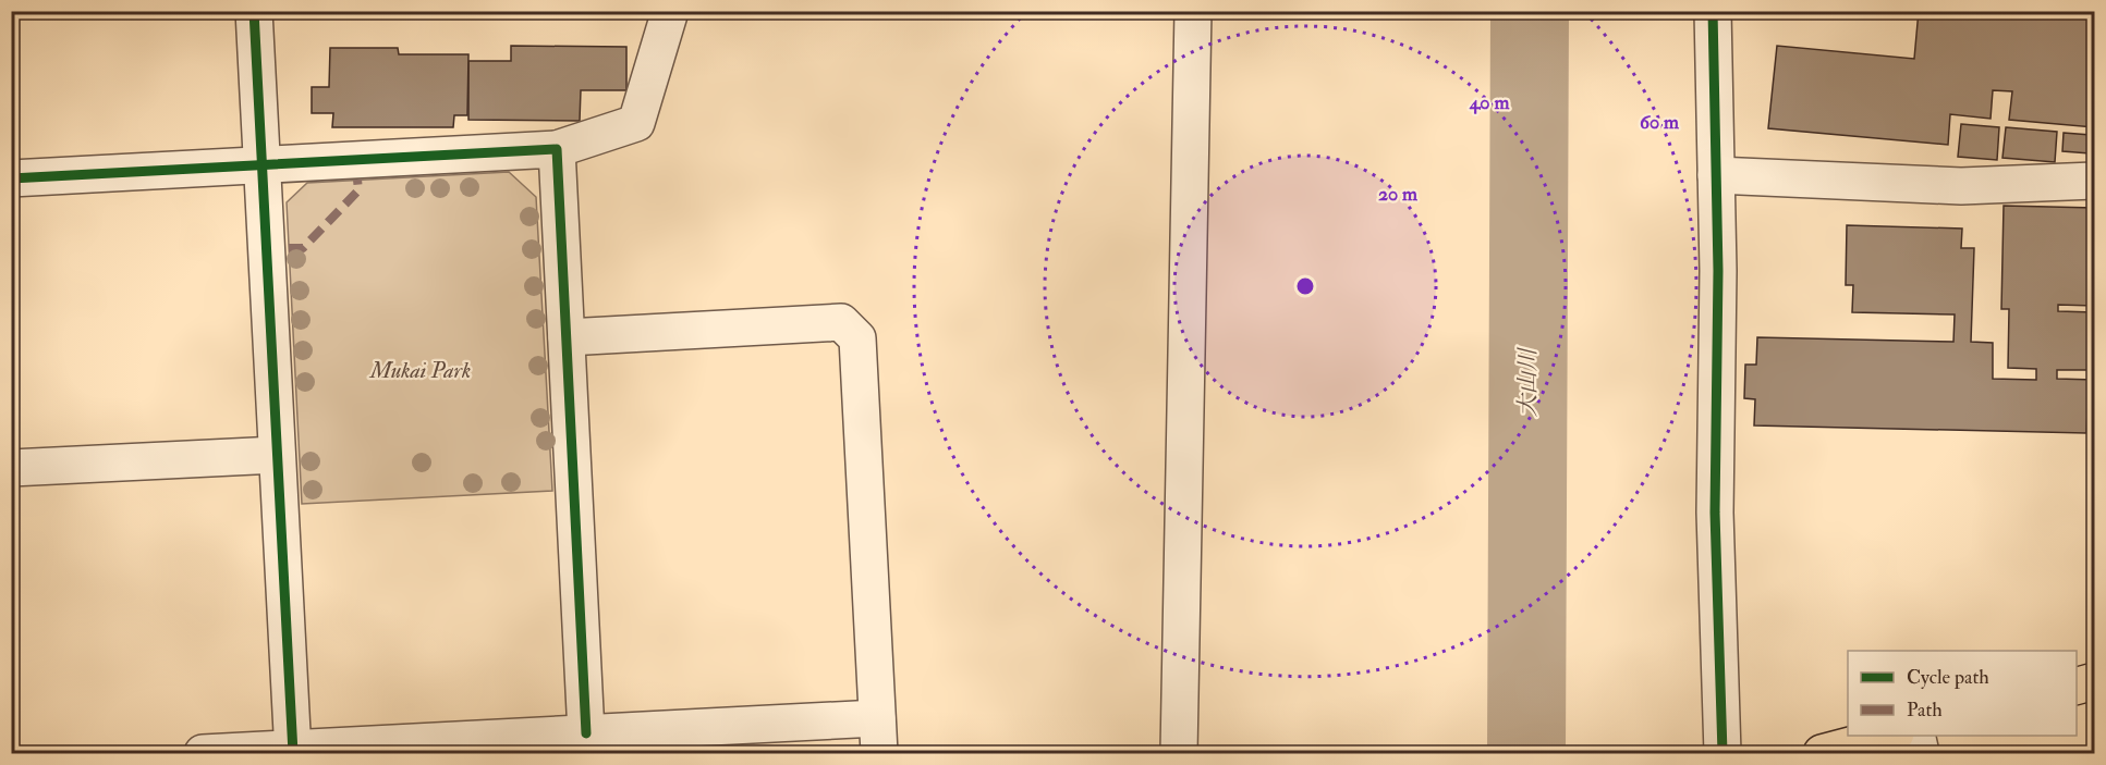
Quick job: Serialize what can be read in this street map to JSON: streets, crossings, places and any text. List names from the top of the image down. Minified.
{"water":["大山川"],"parks":["Mukai Park"],"legend":["Cycle path","Path"],"rings":["40 m","60 m","20 m"]}
